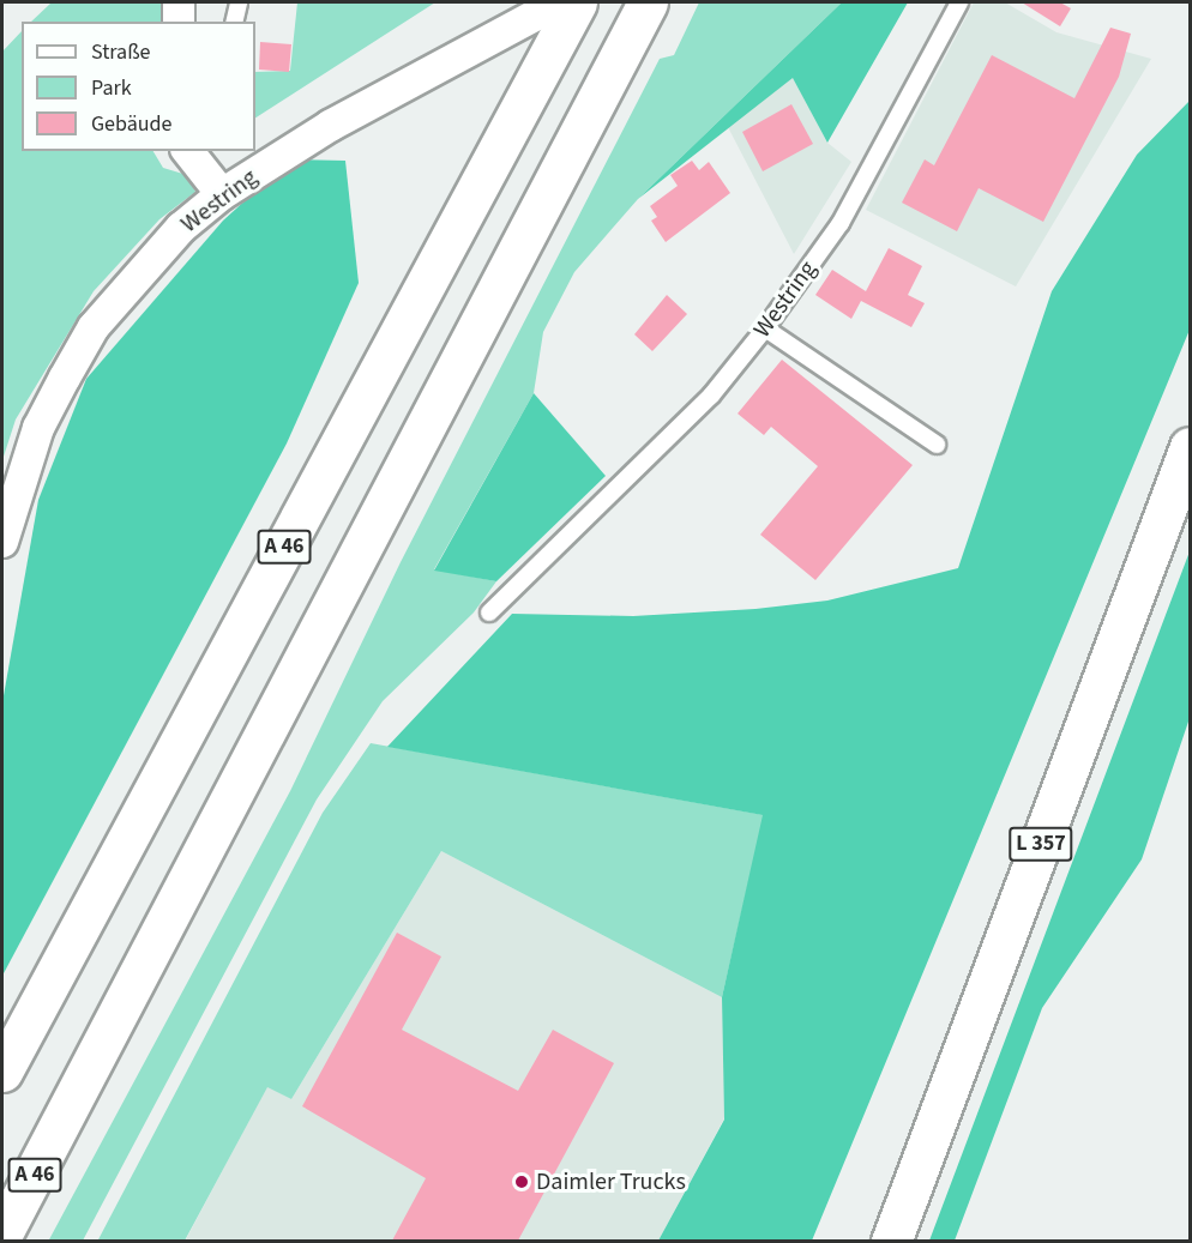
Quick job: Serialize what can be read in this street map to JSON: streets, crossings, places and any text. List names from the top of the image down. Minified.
{"streets":{"main road":["A 46","L 357"],"street":["Westring"]},"crossings":[["Westring","A 46"]],"places":["Daimler Trucks"],"legend":["Straße","Park","Gebäude"]}
